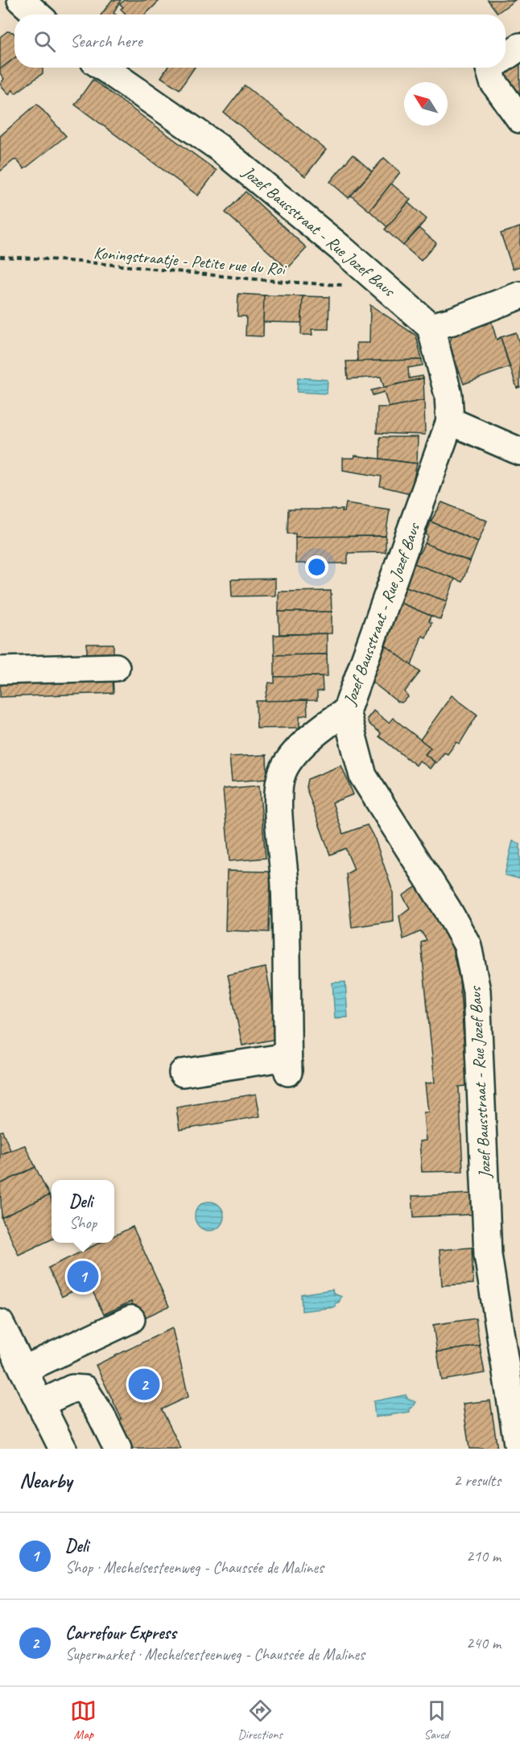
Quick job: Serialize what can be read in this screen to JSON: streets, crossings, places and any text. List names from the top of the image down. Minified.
{"streets":{"street":["Jozef Bausstraat - Rue Jozef Baus"],"path":["Koningstraatje - Petite rue du Roi"]},"crossings":[["Jozef Bausstraat - Rue Jozef Baus","Koningstraatje - Petite rue du Roi"]],"north":"top left","page":{"search":"Search here","popup":["Deli","Shop"],"pins":["1","2"],"heading":["Nearby","2 results"],"list":[{"mark":"1","name":"Deli","note":"Shop · Mechelsesteenweg - Chaussée de Malines","value":"210 m"},{"mark":"2","name":"Carrefour Express","note":"Supermarket · Mechelsesteenweg - Chaussée de Malines","value":"240 m"}],"nav":["Map","Directions","Saved"]}}
